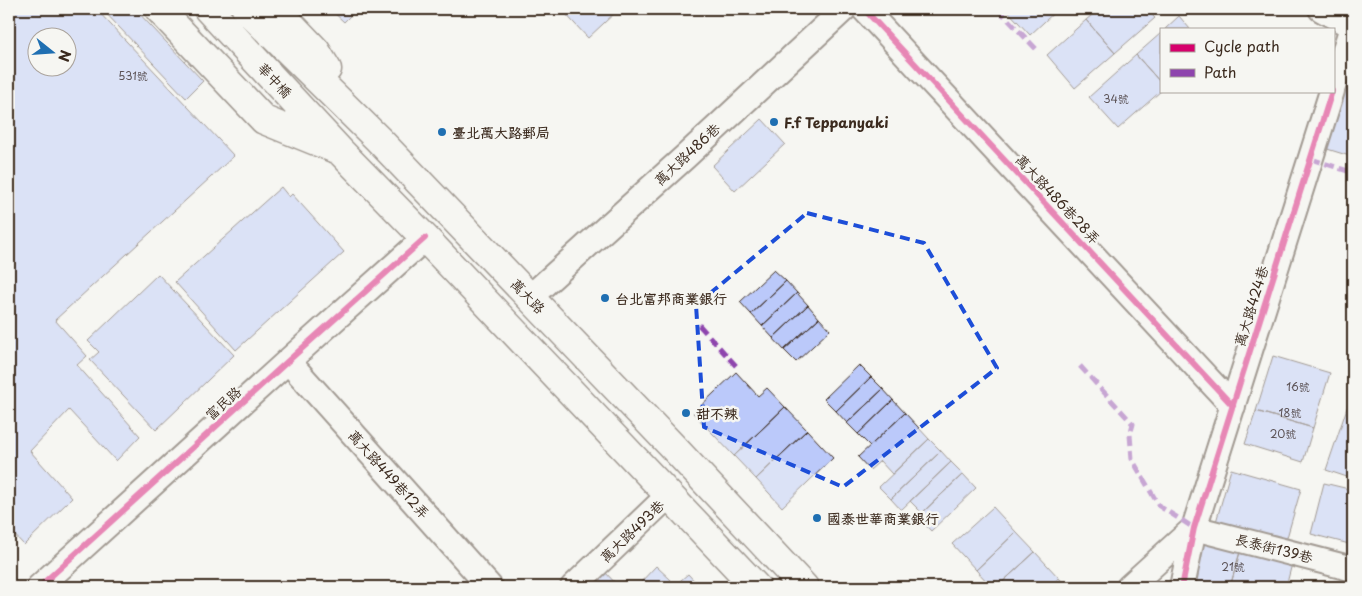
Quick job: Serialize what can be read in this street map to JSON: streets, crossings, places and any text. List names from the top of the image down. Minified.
{"streets":{"main road":["華中橋","萬大路"],"street":["萬大路486巷","萬大路486巷28弄","萬大路424巷","富民路","萬大路449巷12弄","萬大路493巷","長泰街139巷"]},"crossings":[["萬大路486巷","萬大路"],["萬大路486巷28弄","萬大路424巷"],["萬大路424巷","長泰街139巷"],["富民路","萬大路449巷12弄"]],"places":["F.f Teppanyaki","臺北萬大路郵局","台北富邦商業銀行","甜不辣","國泰世華商業銀行"],"house_numbers":["531號","34號","16號","18號","20號","21號"],"legend":["Cycle path","Path"],"north":"right"}
